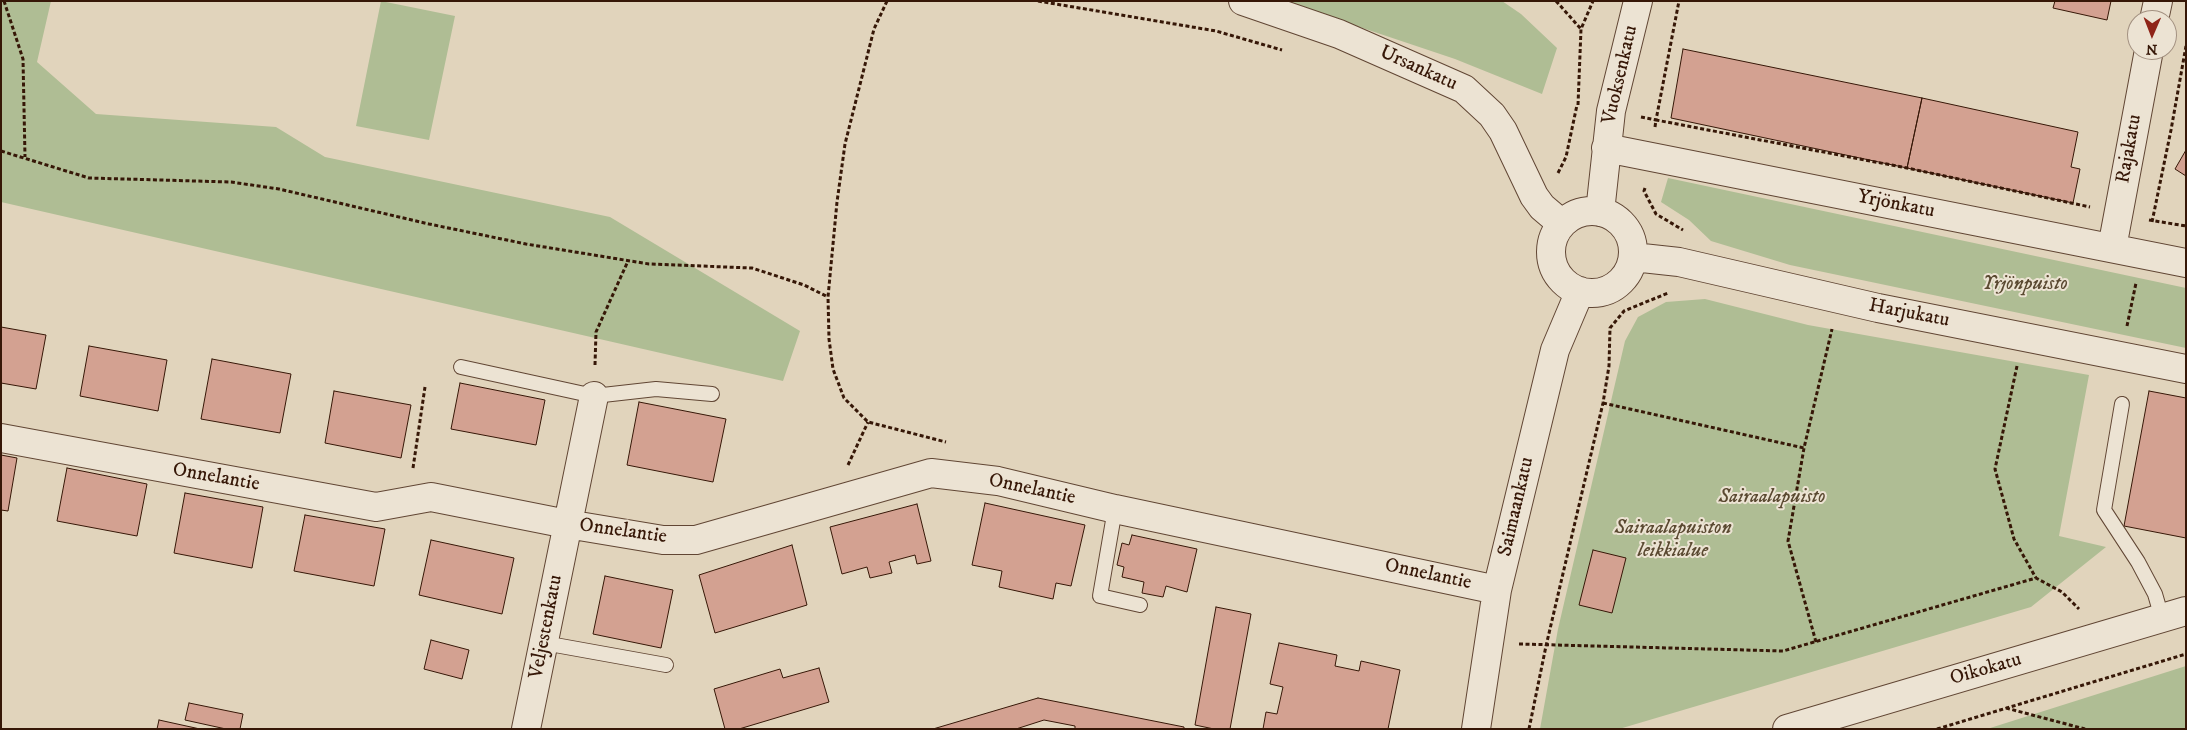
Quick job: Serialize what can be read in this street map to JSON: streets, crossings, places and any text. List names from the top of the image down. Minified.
{"streets":{"street":["Ursankatu","Vuoksenkatu","Rajakatu","Yrjönkatu","Harjukatu","Onnelantie","Saimaankatu","Veljestenkatu","Oikokatu"]},"crossings":[["Ursankatu","Harjukatu"],["Ursankatu","Saimaankatu"],["Vuoksenkatu","Yrjönkatu"],["Rajakatu","Yrjönkatu"],["Harjukatu","Saimaankatu"],["Onnelantie","Saimaankatu"],["Onnelantie","Veljestenkatu"]],"parks":["Yrjönpuisto","Sairaalapuisto","Sairaalapuiston leikkialue"],"north":"bottom"}
